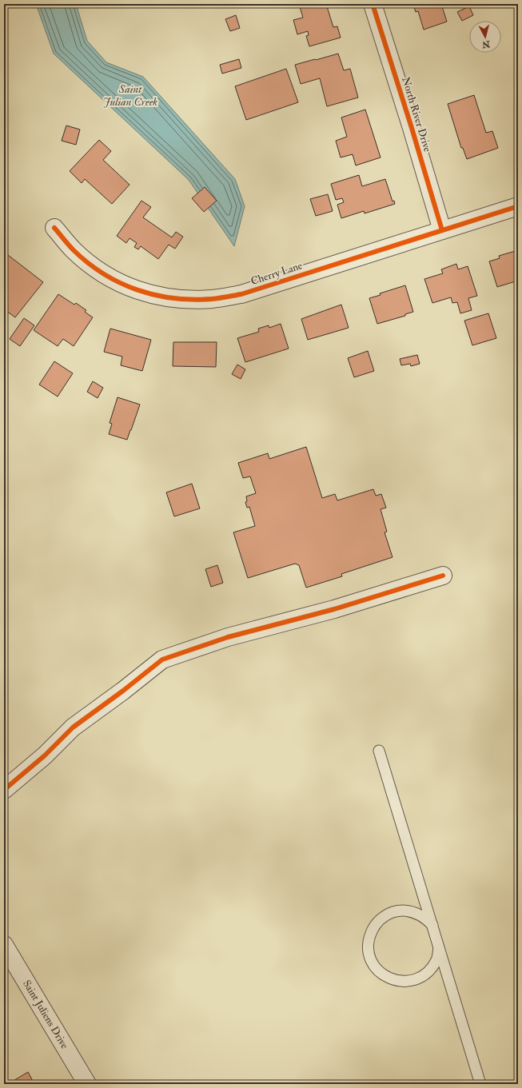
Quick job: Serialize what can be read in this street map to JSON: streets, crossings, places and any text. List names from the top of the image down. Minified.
{"streets":{"street":["North River Drive","Cherry Lane","Saint Juliens Drive"]},"crossings":[["North River Drive","Cherry Lane"]],"water":["Saint Julian Creek"],"north":"bottom"}
